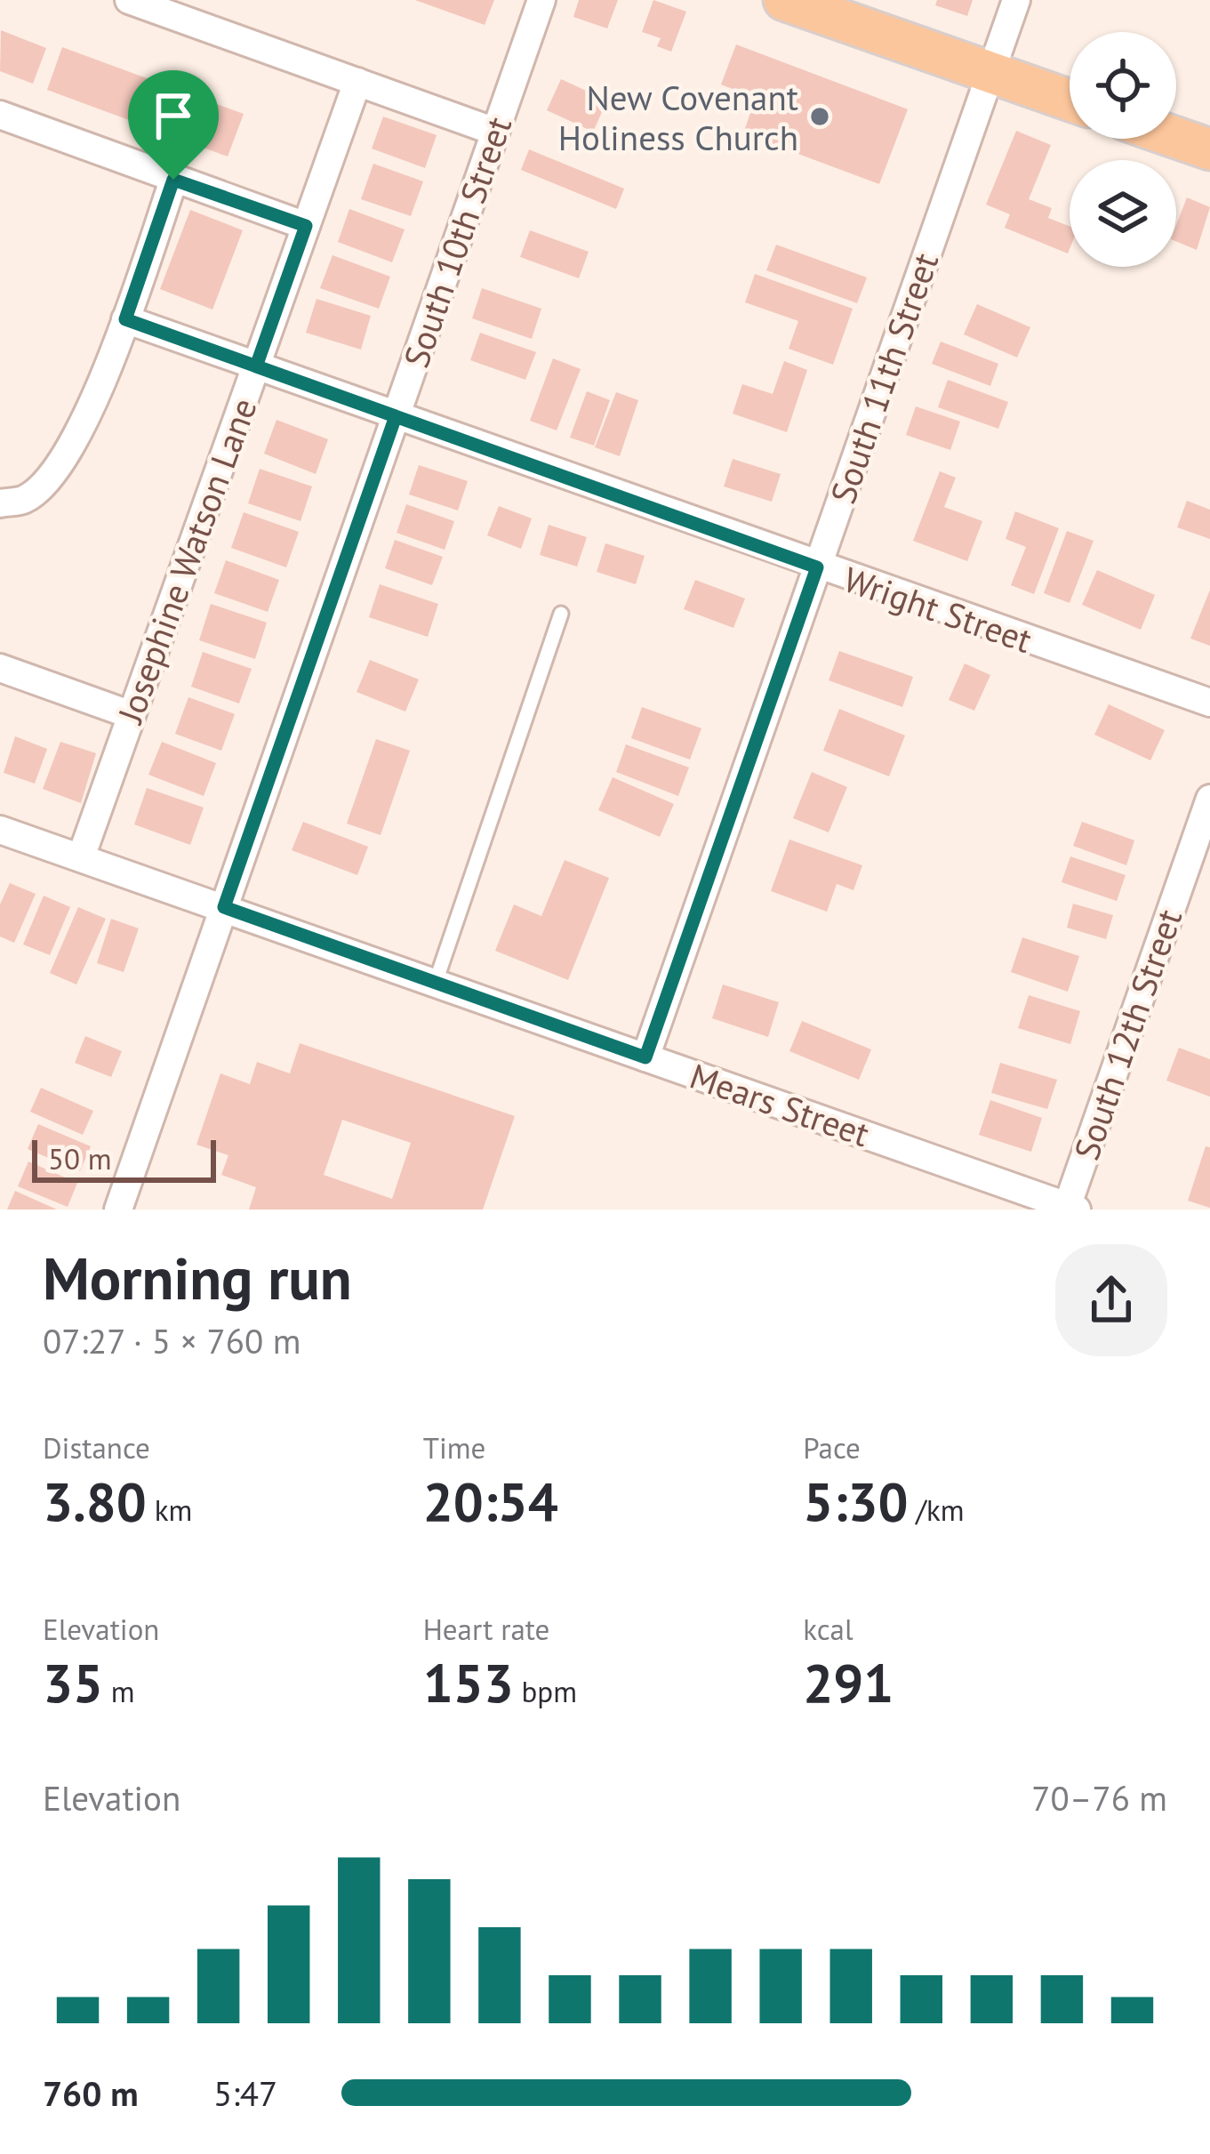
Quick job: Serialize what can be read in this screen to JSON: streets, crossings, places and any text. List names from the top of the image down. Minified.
{"streets":{"street":["South 10th Street","South 11th Street","Josephine Watson Lane","Wright Street","South 12th Street","Mears Street"]},"crossings":[["South 10th Street","Wright Street"],["South 10th Street","Mears Street"],["South 11th Street","Wright Street"],["South 11th Street","Mears Street"],["Josephine Watson Lane","Wright Street"],["Josephine Watson Lane","Mears Street"],["South 12th Street","Mears Street"]],"places":["New Covenant Holiness Church"],"scale_bar":"50 m","page":{"scale":"50 m","heading":["Morning run","07:27 · 5 × 760 m"],"stats":[["Distance","3.80 km"],["Time","20:54"],["Pace","5:30 /km"],["Elevation","35 m"],["Heart rate","153 bpm"],["kcal","291"]],"chart":["Elevation","70–76 m"],"list":[{"name":"760 m","note":"5:47"}]}}
